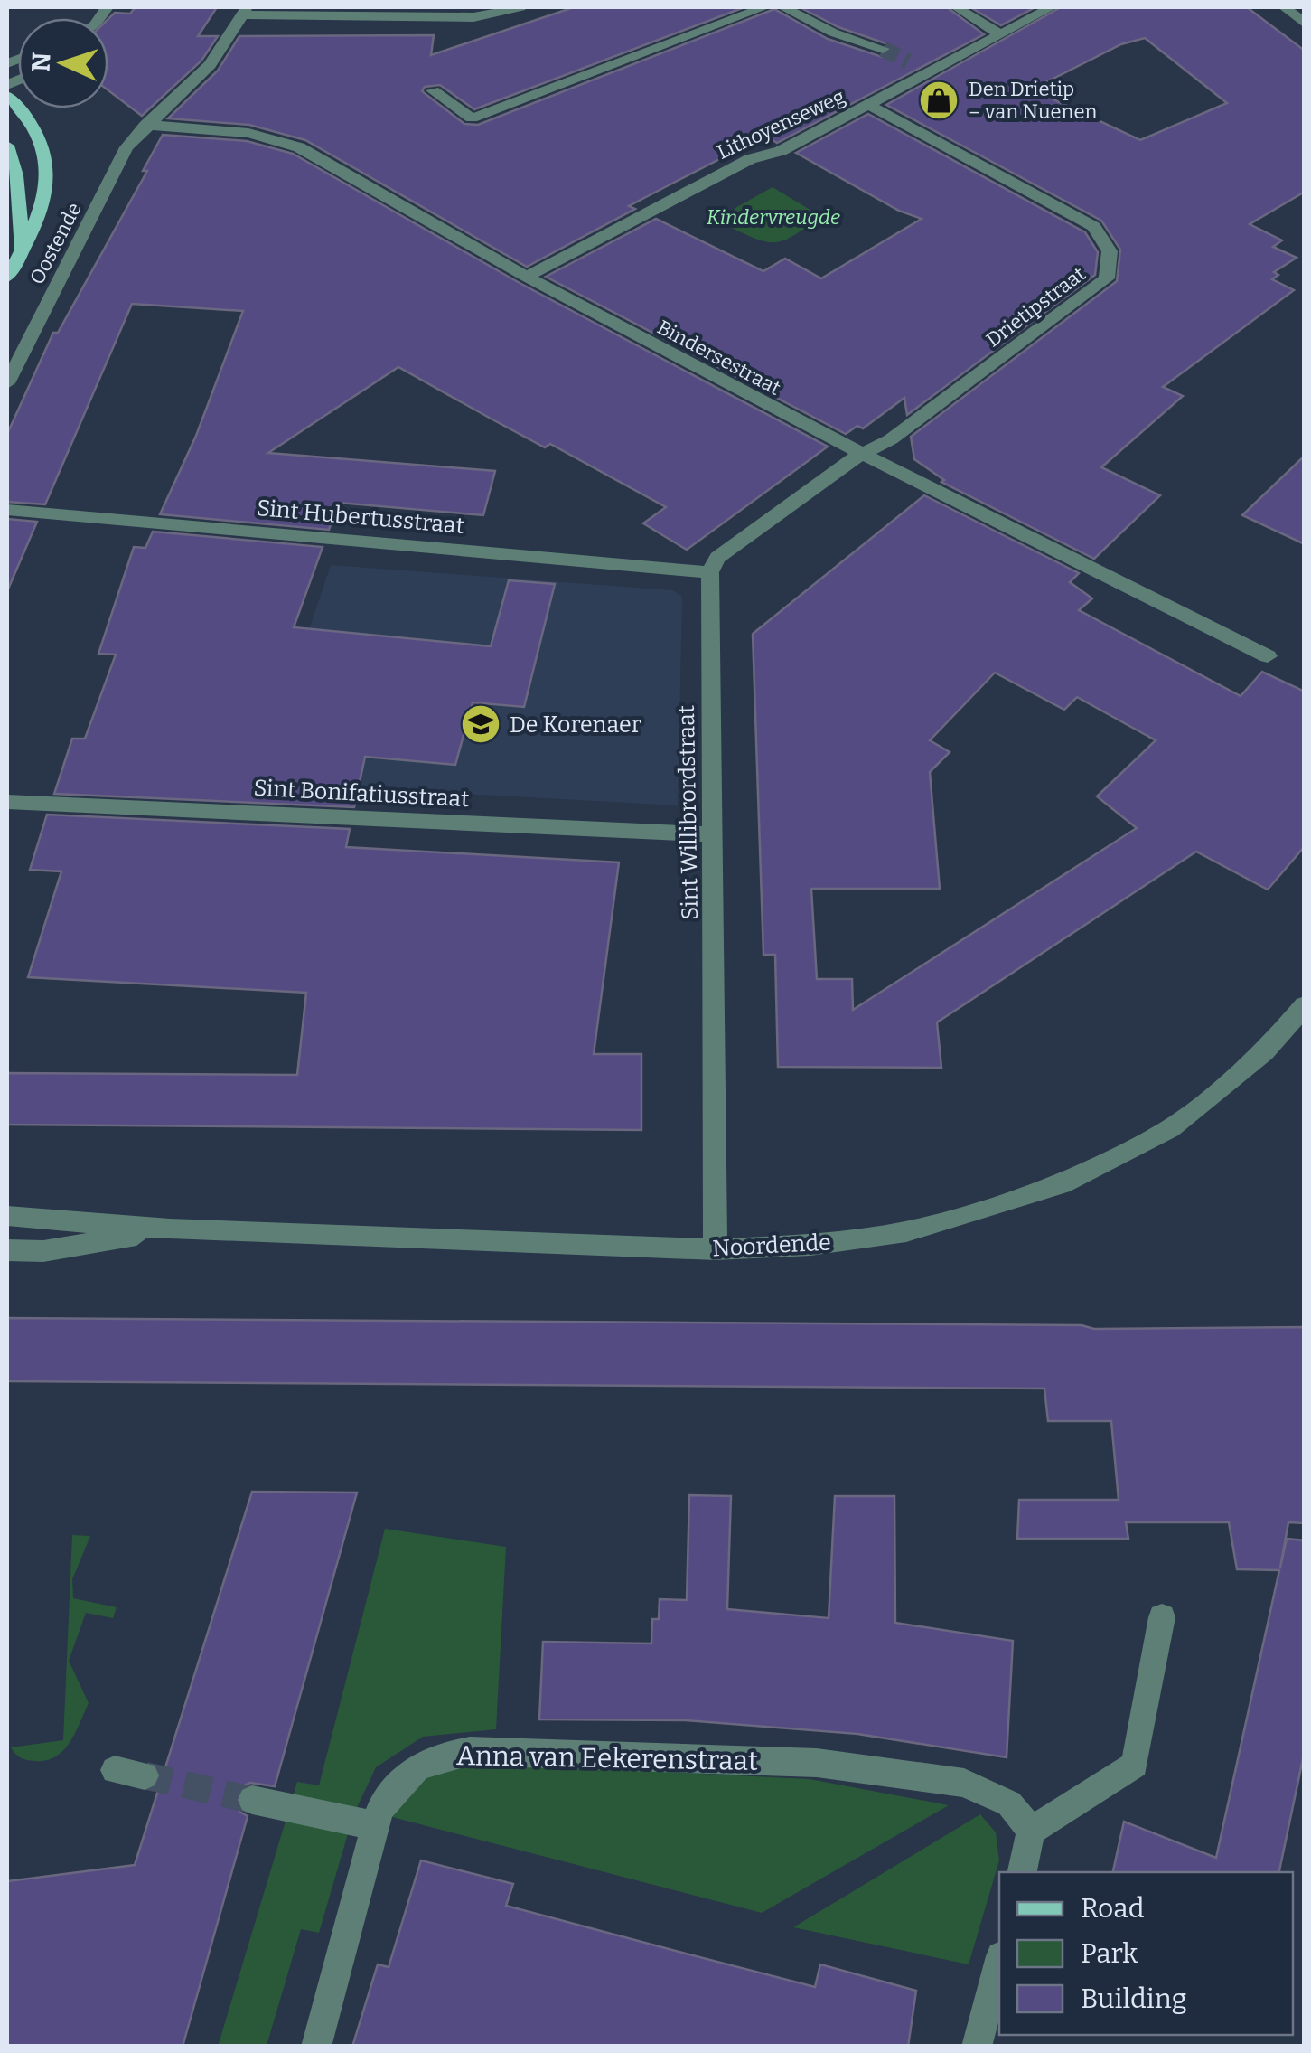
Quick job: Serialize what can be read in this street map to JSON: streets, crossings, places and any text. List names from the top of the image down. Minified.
{"streets":{"main road":["Oostende"],"street":["Lithoyenseweg","Drietipstraat","Bindersestraat","Sint Hubertusstraat","Sint Bonifatiusstraat","Sint Willibrordstraat","Noordende","Anna van Eekerenstraat"]},"crossings":[["Lithoyenseweg","Drietipstraat"],["Lithoyenseweg","Bindersestraat"],["Oostende","Bindersestraat"],["Drietipstraat","Bindersestraat"],["Sint Hubertusstraat","Sint Willibrordstraat"],["Sint Bonifatiusstraat","Sint Willibrordstraat"],["Sint Willibrordstraat","Noordende"]],"parks":["Kindervreugde"],"places":{"shop":["Den Drietip – van Nuenen"],"school or university":["De Korenaer"]},"legend":["Road","Park","Building"],"north":"left"}
